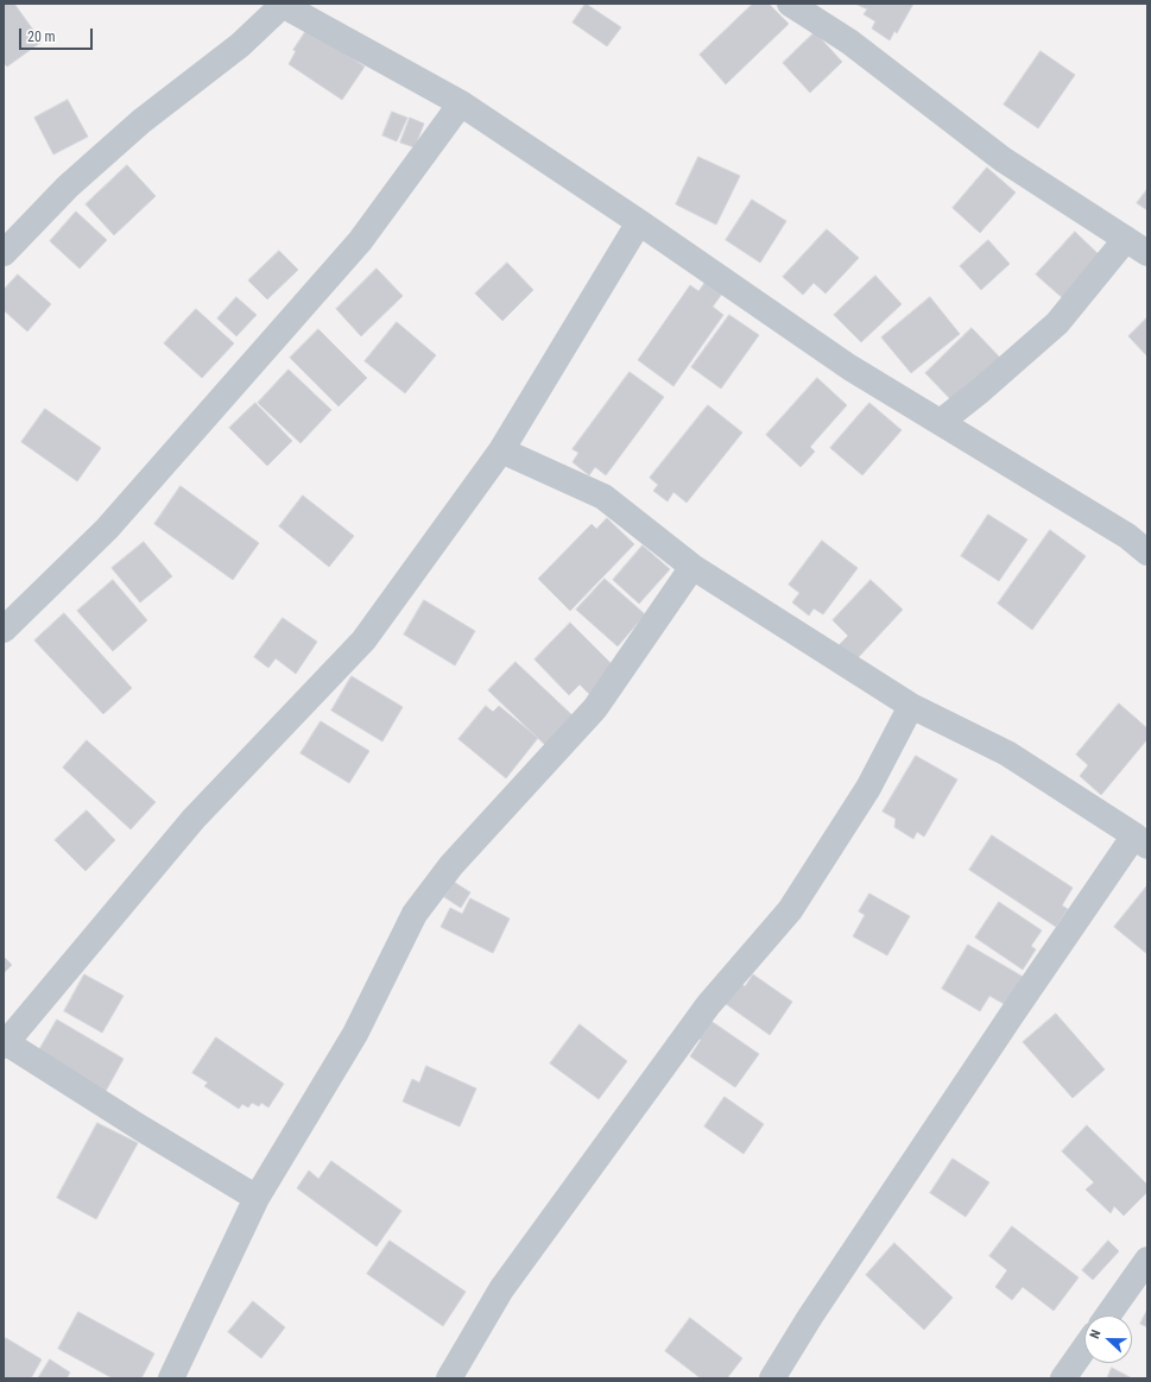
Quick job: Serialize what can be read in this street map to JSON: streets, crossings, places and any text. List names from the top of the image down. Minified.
{"scale_bar":"20 m","north":"left"}
